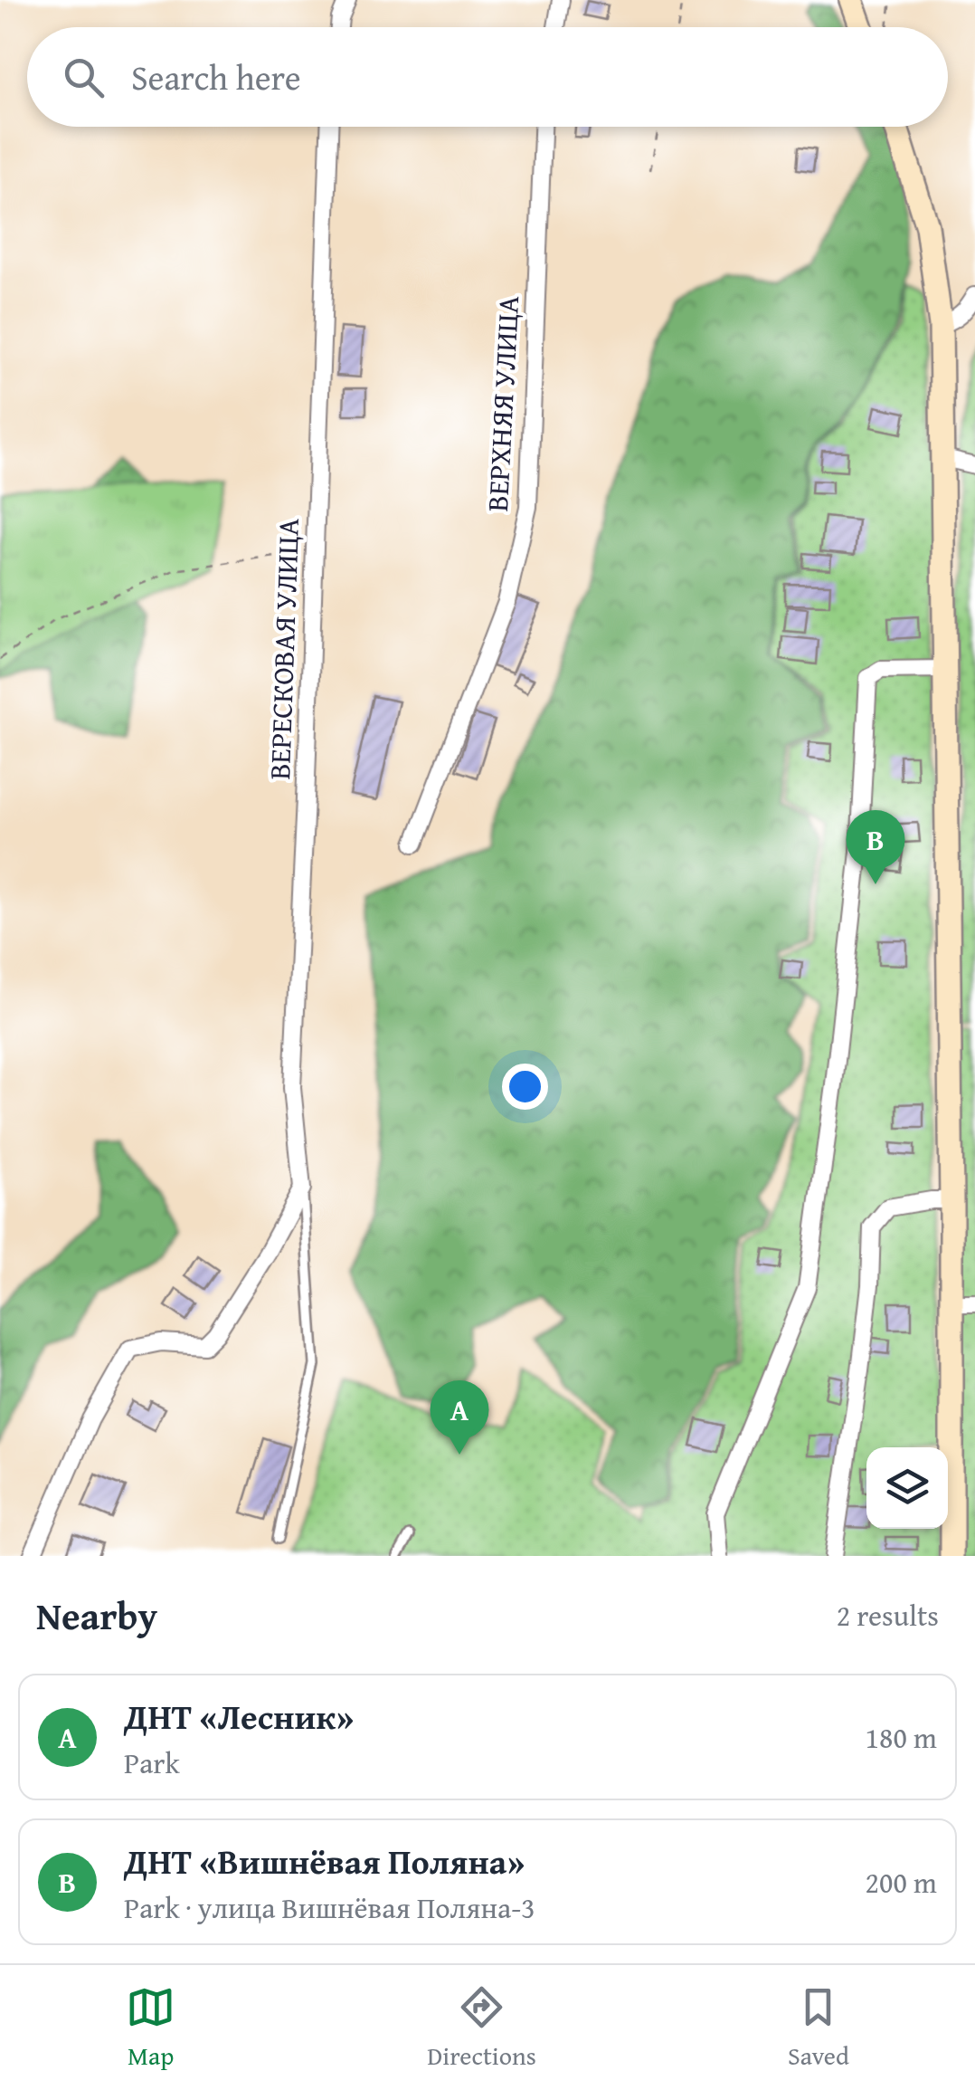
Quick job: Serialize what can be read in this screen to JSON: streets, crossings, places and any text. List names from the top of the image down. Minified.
{"streets":{"street":["ВЕРХНЯЯ УЛИЦА","ВЕРЕСКОВАЯ УЛИЦА"]},"page":{"search":"Search here","pins":["B","A"],"heading":["Nearby","2 results"],"list":[{"mark":"A","name":"ДНТ «Лесник»","note":"Park","value":"180 m"},{"mark":"B","name":"ДНТ «Вишнёвая Поляна»","note":"Park · улица Вишнёвая Поляна-3","value":"200 m"}],"nav":["Map","Directions","Saved"]}}
